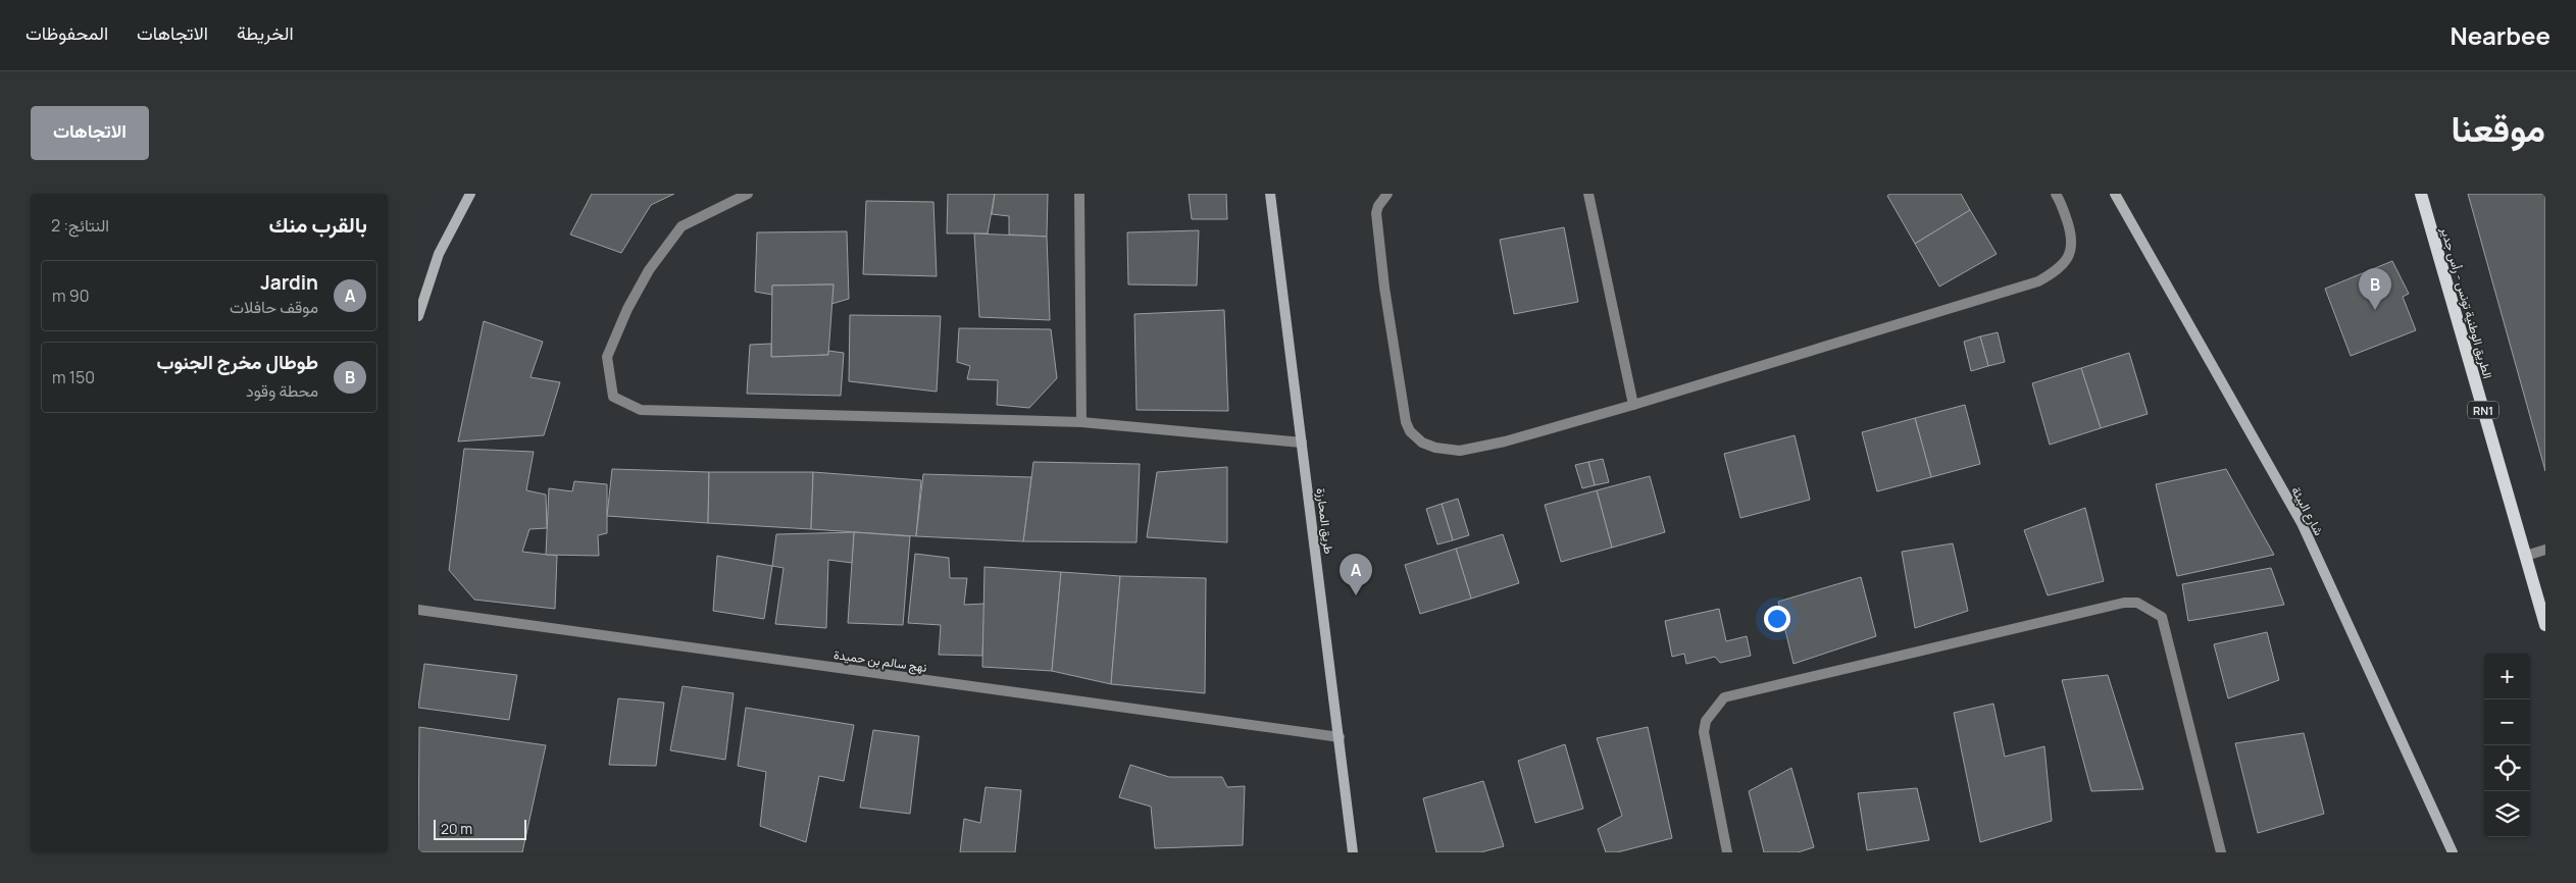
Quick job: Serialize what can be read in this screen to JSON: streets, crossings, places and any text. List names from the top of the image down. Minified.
{"streets":{"main road":["الطريق الوطنية تونس - رأس جدير","RN1","شارع البيئة","طريق المحارزة"],"street":["نهج سالم بن حميدة"]},"crossings":[["طريق المحارزة","نهج سالم بن حميدة"]],"scale_bar":"20 m","page":{"header":"Nearbee","nav":["الخريطة","الاتجاهات","المحفوظات"],"title":"موقعنا","buttons":"الاتجاهات","heading":["بالقرب منك","النتائج: 2"],"list":[{"mark":"A","name":"Jardin","note":"موقف حافلات","value":"90 m"},{"mark":"B","name":"طوطال مخرج الجنوب","note":"محطة وقود","value":"150 m"}],"pins":["B","A"],"map_buttons":["+","−"],"scale":"20 m"}}
